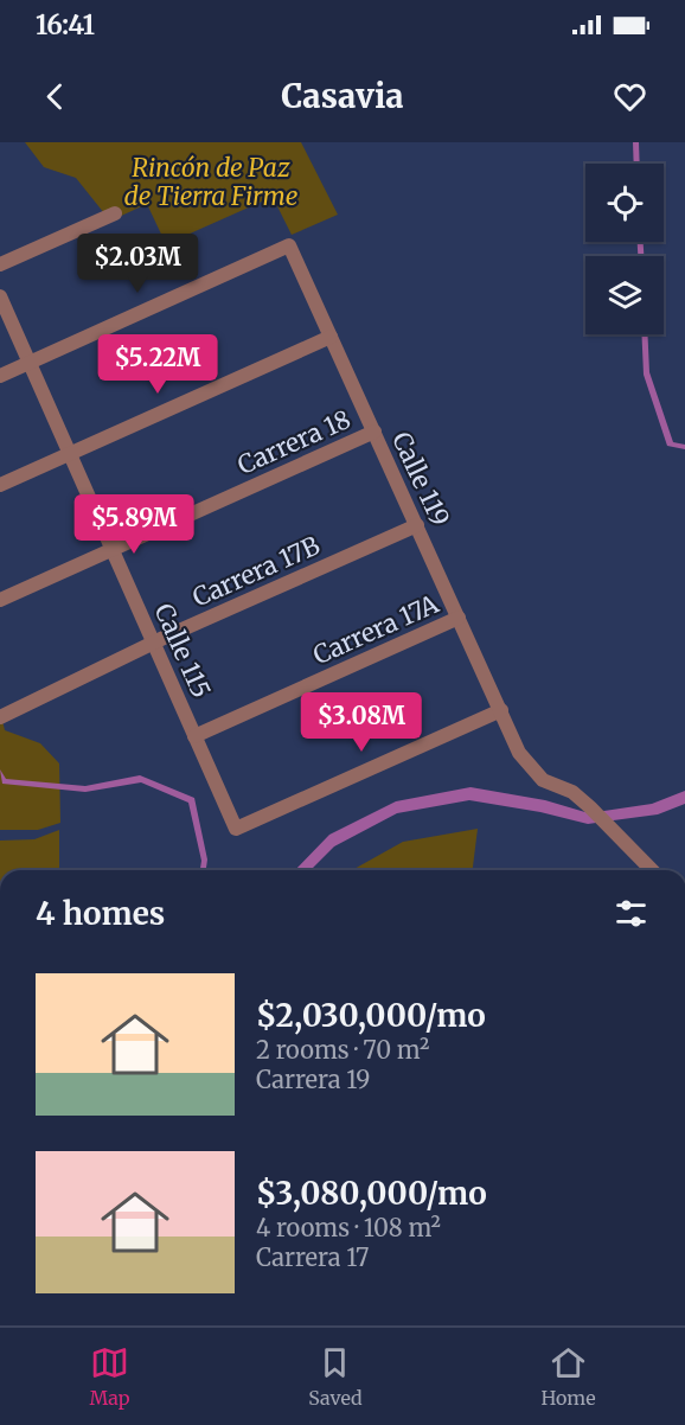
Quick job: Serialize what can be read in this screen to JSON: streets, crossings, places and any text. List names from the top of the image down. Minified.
{"streets":{"street":["Carrera 18","Calle 119","Carrera 17B","Carrera 17A","Calle 115"]},"crossings":[["Carrera 18","Calle 119"],["Carrera 18","Calle 115"],["Calle 119","Carrera 17B"],["Calle 119","Carrera 17A"],["Calle 119","Calle 115"],["Carrera 17B","Calle 115"],["Carrera 17A","Calle 115"]],"parks":["Rincón de Paz de Tierra Firme"],"page":{"status":"16:41","header":"Casavia","price":["$2.03M","$5.22M","$5.89M","$3.08M"],"heading":"4 homes","list":[{"name":"$2,030,000/mo","note":"2 rooms · 70 m² · Carrera 19"},{"name":"$3,080,000/mo","note":"4 rooms · 108 m² · Carrera 17"}],"tabs":["Map","Saved","Home"]}}
